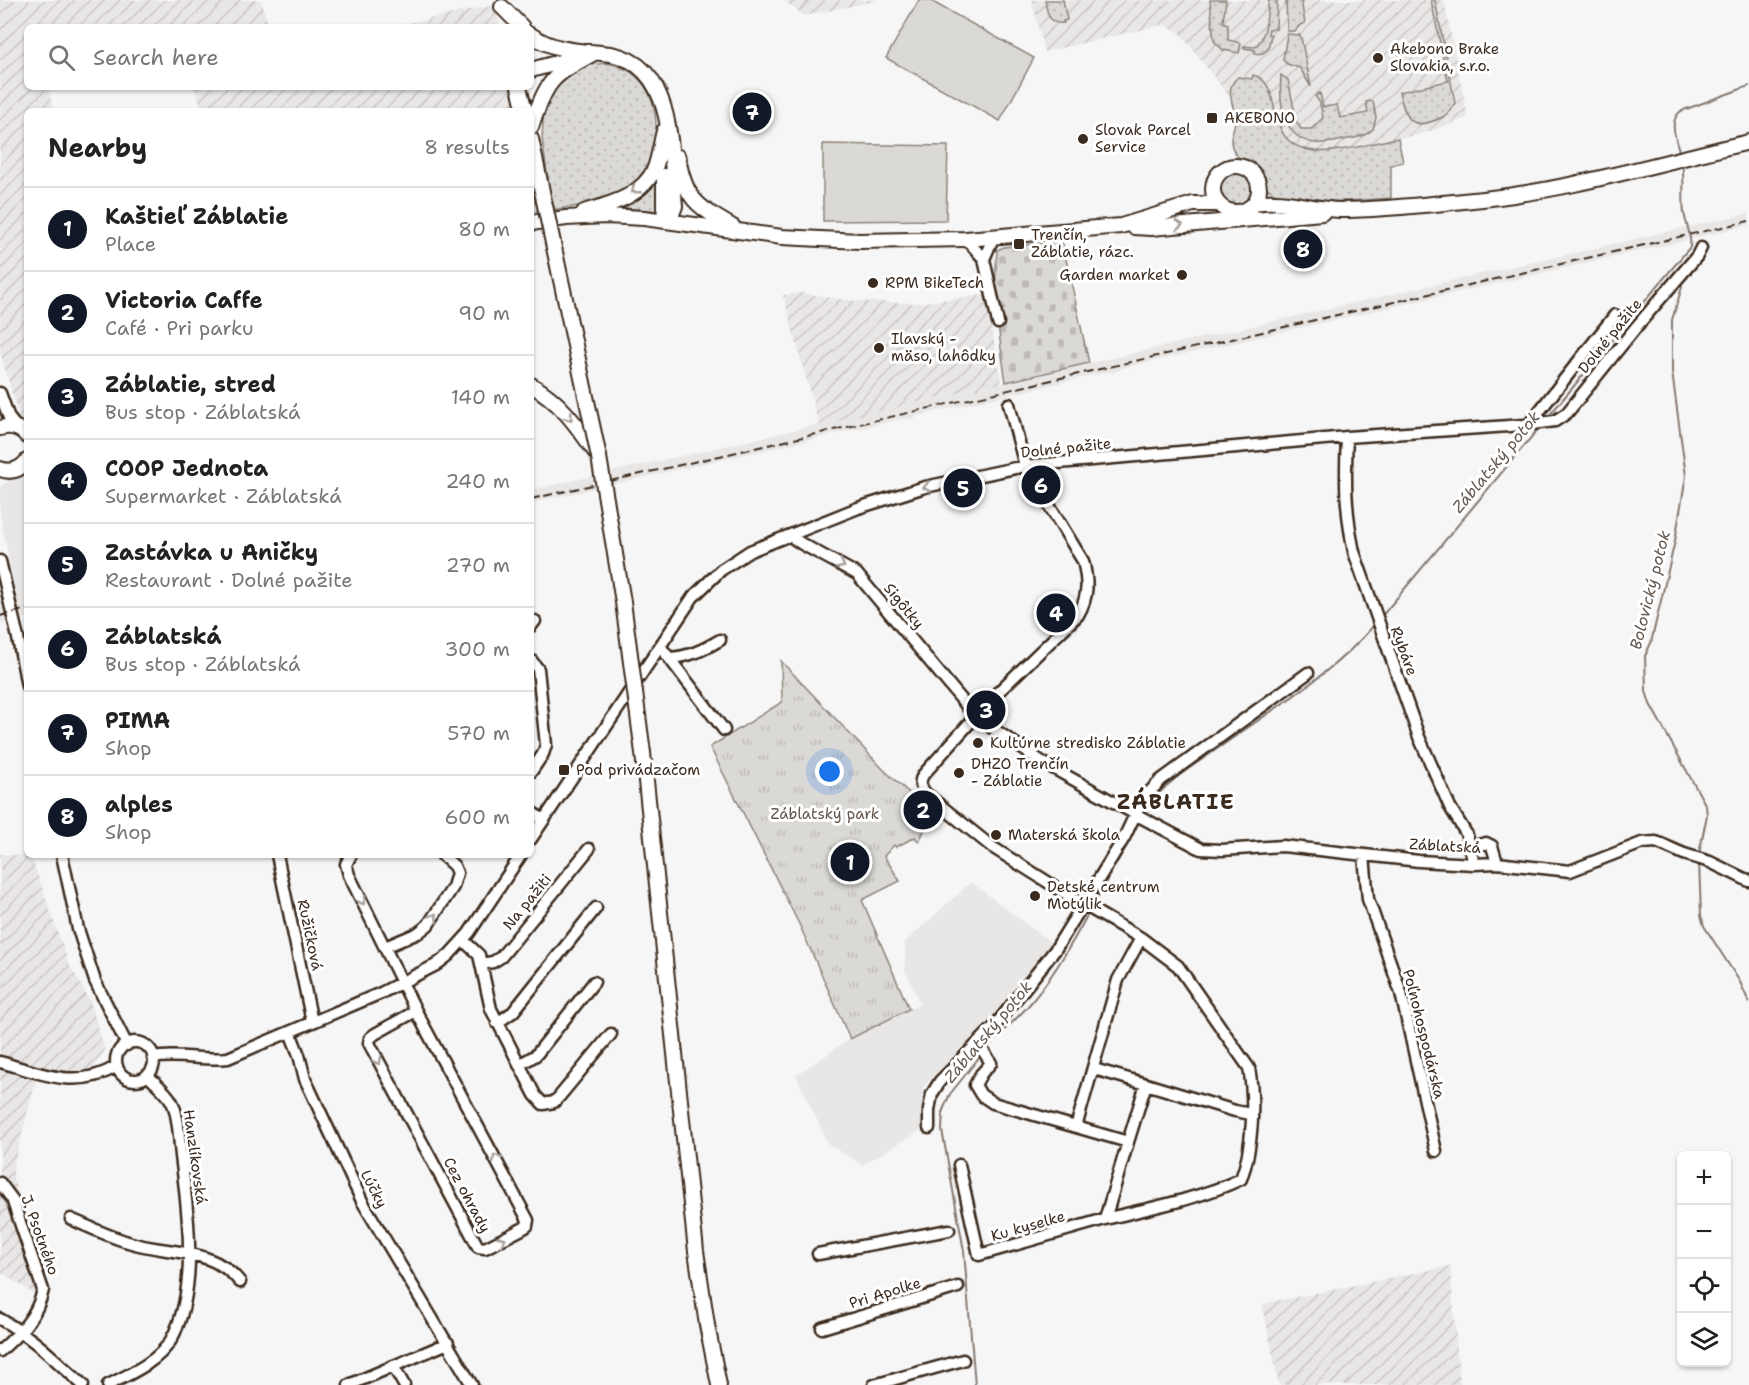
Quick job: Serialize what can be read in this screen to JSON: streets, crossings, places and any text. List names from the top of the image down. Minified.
{"streets":{"street":["Dolné pažite","Sigôtky","Rybáre","Záblatská","Na pažiti","Ružičková","Poľnohospodárska","Hanzlíkovská","Lúčky","Cez ohrady","Ku kyselke","J. Psotného","Pri Apolke"]},"crossings":[["Dolné pažite","Sigôtky"],["Dolné pažite","Rybáre"],["Sigôtky","Záblatská"],["Sigôtky","Ku kyselke"],["Rybáre","Záblatská"],["Záblatská","Poľnohospodárska"],["Záblatská","Ku kyselke"]],"one_way":["Sigôtky"],"districts":["ZÁBLATIE"],"water":["Záblatský potok","Bolovický potok"],"parks":["Záblatský park"],"places":{"other":["Akebono Brake Slovakia, s.r.o.","Slovak Parcel Service","Garden market","RPM BikeTech","Ilavský - mäso, lahôdky","Kultúrne stredisko Záblatie","DHZO Trenčín - Záblatie","Materská škola","Detské centrum Motýlik"],"transit":["AKEBONO","Trenčín, Záblatie, rázc.","Pod privádzačom"]},"page":{"search":"Search here","pins":["7","8","6","5","4","3","2","1"],"heading":["Nearby","8 results"],"list":[{"mark":"1","name":"Kaštieľ Záblatie","note":"Place","value":"80 m"},{"mark":"2","name":"Victoria Caffe","note":"Café · Pri parku","value":"90 m"},{"mark":"3","name":"Záblatie, stred","note":"Bus stop · Záblatská","value":"140 m"},{"mark":"4","name":"COOP Jednota","note":"Supermarket · Záblatská","value":"240 m"},{"mark":"5","name":"Zastávka u Aničky","note":"Restaurant · Dolné pažite","value":"270 m"},{"mark":"6","name":"Záblatská","note":"Bus stop · Záblatská","value":"300 m"},{"mark":"7","name":"PIMA","note":"Shop","value":"570 m"},{"mark":"8","name":"alples","note":"Shop","value":"600 m"}],"map_buttons":["+","−"]}}
